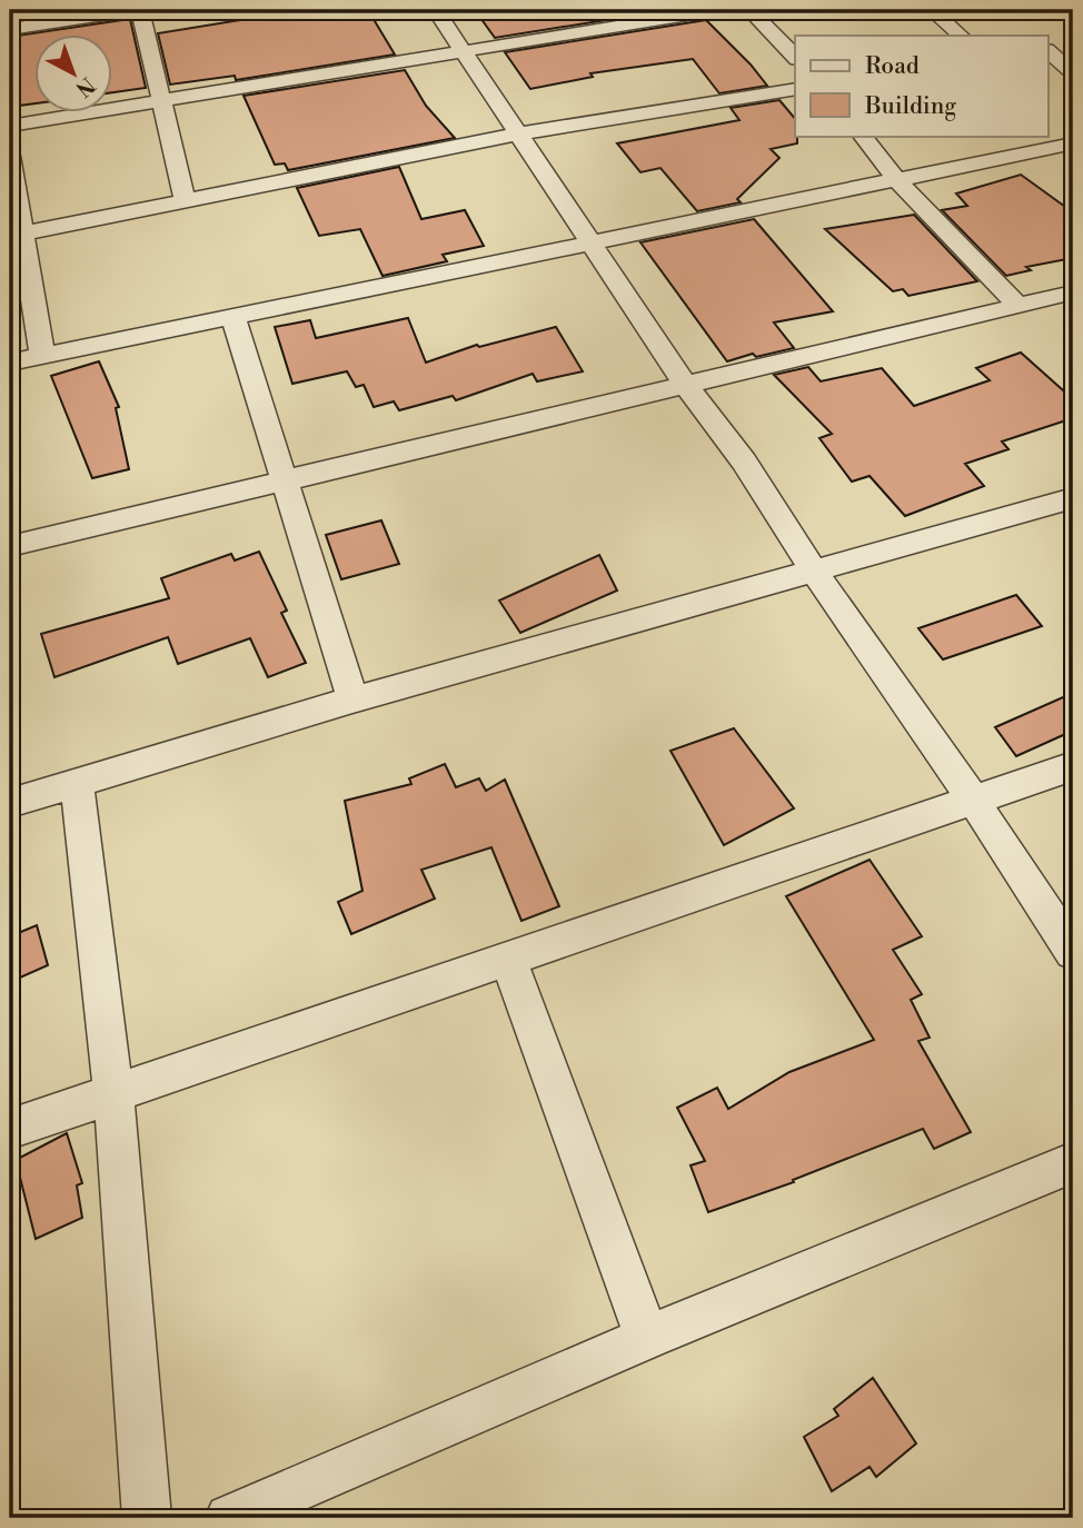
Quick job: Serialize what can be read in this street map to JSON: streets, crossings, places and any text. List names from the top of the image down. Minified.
{"legend":["Road","Building"],"north":"bottom right"}
